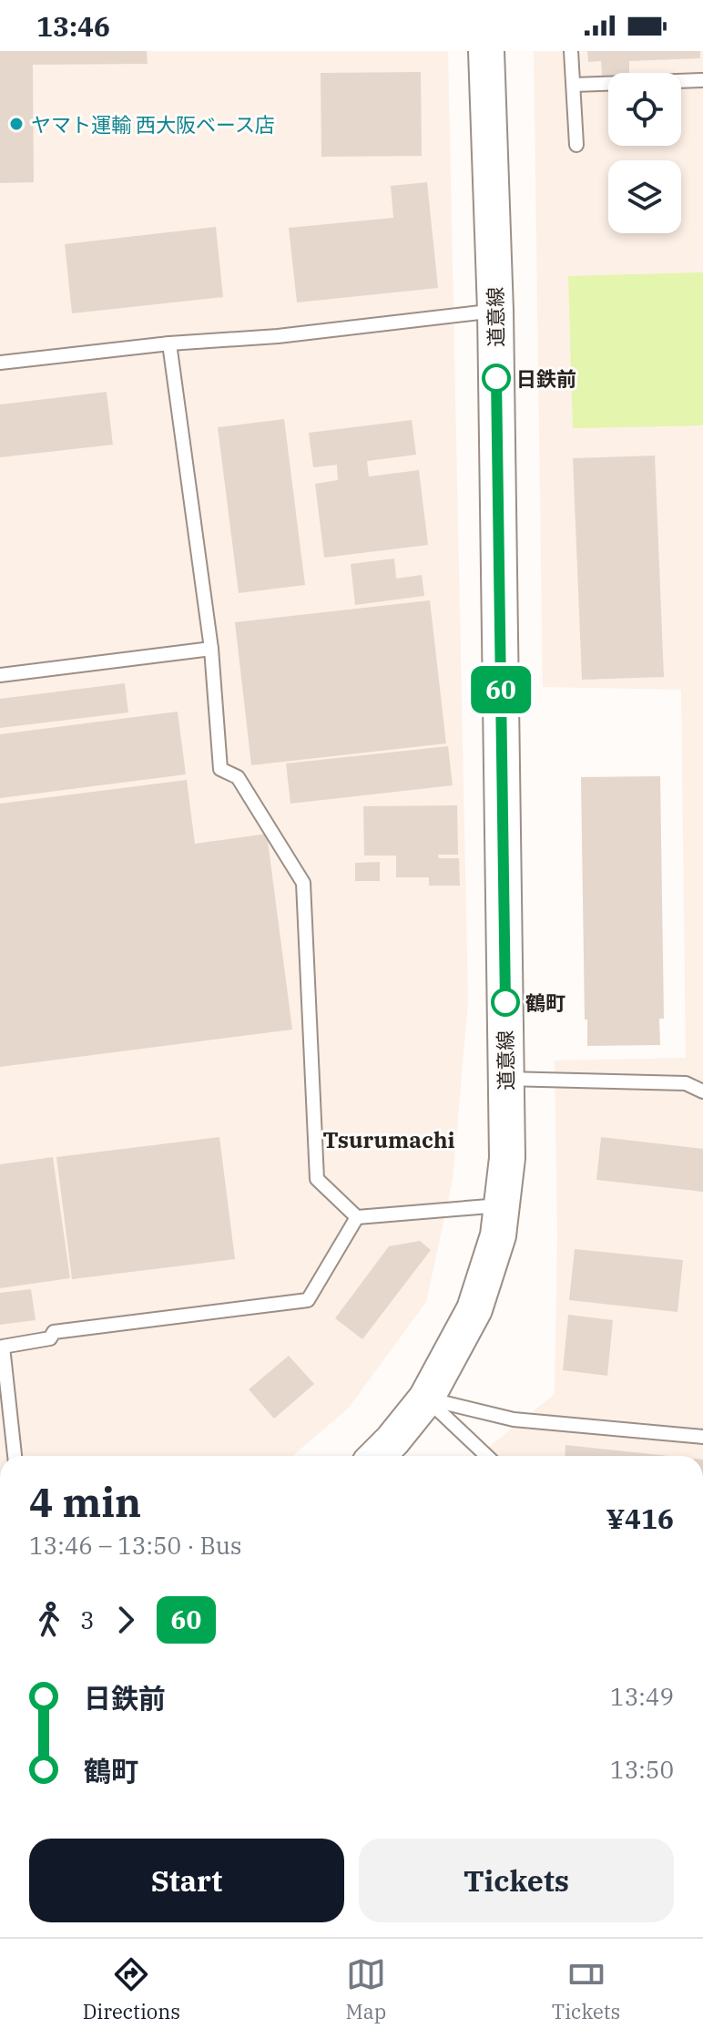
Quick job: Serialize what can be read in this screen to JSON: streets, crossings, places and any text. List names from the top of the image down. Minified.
{"streets":{"street":["道意線"]},"districts":["Tsurumachi"],"places":["ヤマト運輸 西大阪ベース店","日鉄前","鶴町"],"lines":["bus line 60"],"page":{"status":"13:46","on_map":"60","heading":["4 min","13:46 – 13:50 · Bus","¥416"],"legs":["3","60"],"list":[{"name":"日鉄前","value":"13:49"},{"name":"鶴町","value":"13:50"}],"buttons":["Start","Tickets"],"tabs":["Directions","Map","Tickets"]}}
